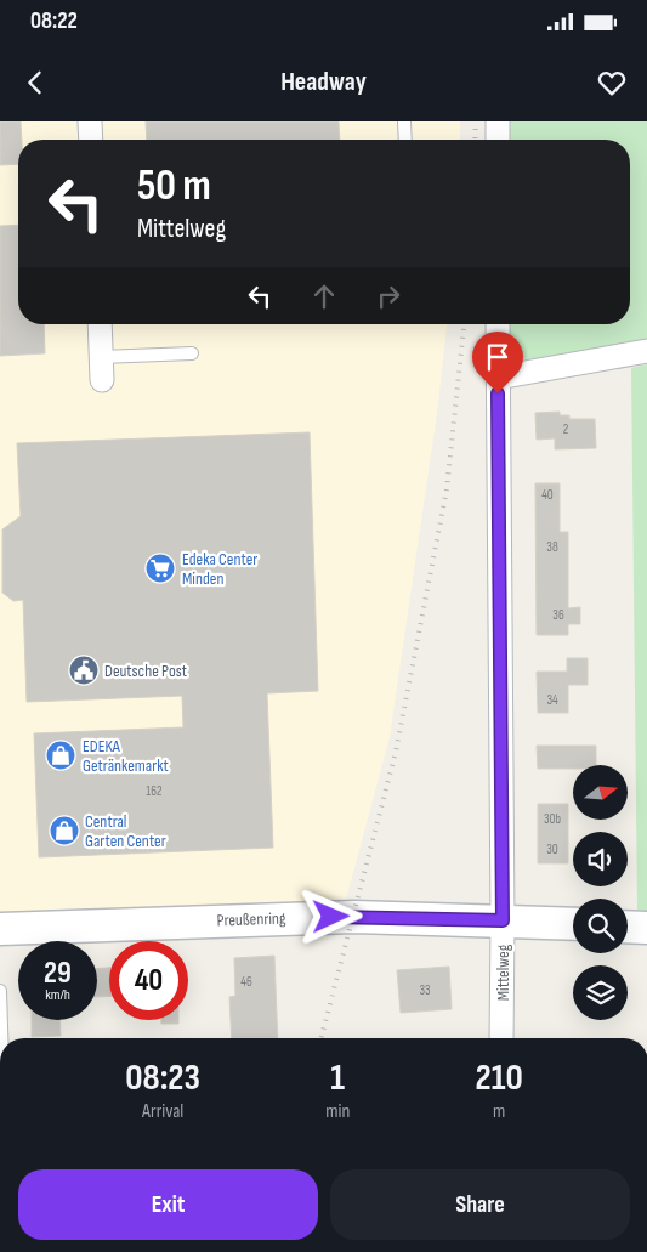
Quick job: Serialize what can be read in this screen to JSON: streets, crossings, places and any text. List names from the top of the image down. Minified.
{"streets":{"street":["Preußenring","Mittelweg"]},"crossings":[["Preußenring","Mittelweg"]],"places":{"supermarket":["Edeka Center Minden"],"public building":["Deutsche Post"],"shop":["EDEKA Getränkemarkt","Central Garten Center"]},"house_numbers":["2","40","38","36","34","162","30b","30","46","33"],"north":"right","page":{"status":"08:22","header":"Headway","turn":["50 m","Mittelweg"],"speed":"29 km/h","limit":"40","eta":["08:23","Arrival","1","min","210","m"],"buttons":["Exit","Share"]}}
